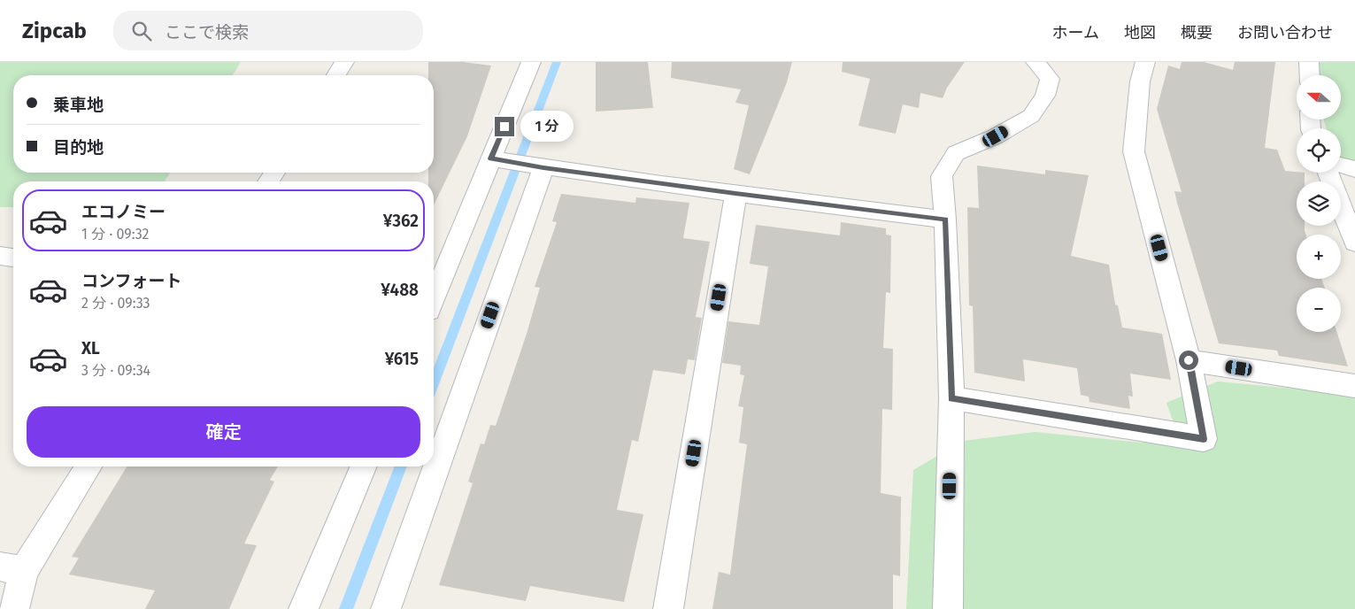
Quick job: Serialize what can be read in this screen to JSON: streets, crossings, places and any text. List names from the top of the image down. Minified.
{"north":"left","page":{"header":"Zipcab","search":"ここで検索","nav":["ホーム","地図","概要","お問い合わせ"],"map_buttons":["+","−"],"banner":["乗車地","目的地"],"bubble":"1 分","list":[{"name":"エコノミー","note":"1 分 · 09:32","value":"¥362"},{"name":"コンフォート","note":"2 分 · 09:33","value":"¥488"},{"name":"XL","note":"3 分 · 09:34","value":"¥615"}],"buttons":"確定"}}
